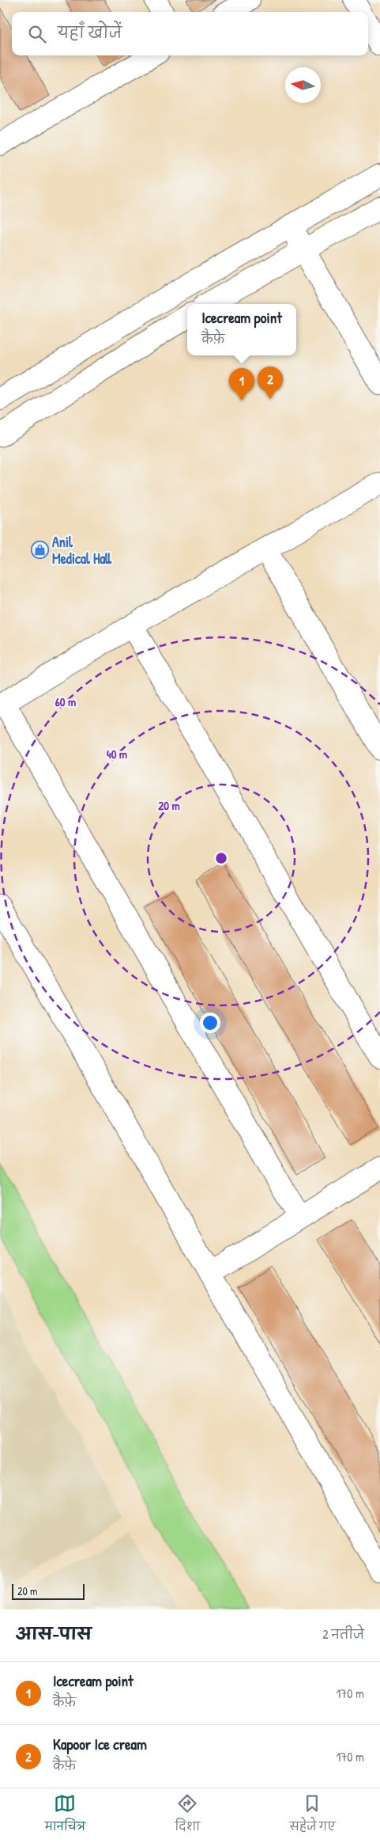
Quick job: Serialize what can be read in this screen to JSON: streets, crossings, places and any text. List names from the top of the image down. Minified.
{"places":{"shop":["Anil Medical Hall"]},"scale_bar":"20 m","north":"left","page":{"search":"यहाँ खोजें","popup":["Icecream point","कैफ़े"],"pins":["2","1"],"scale":"20 m","heading":["आस-पास","2 नतीजे"],"list":[{"mark":"1","name":"Icecream point","note":"कैफ़े","value":"170 m"},{"mark":"2","name":"Kapoor Ice cream","note":"कैफ़े","value":"170 m"}],"nav":["मानचित्र","दिशा","सहेजे गए"]},"rings":["60 m","40 m","20 m"]}
